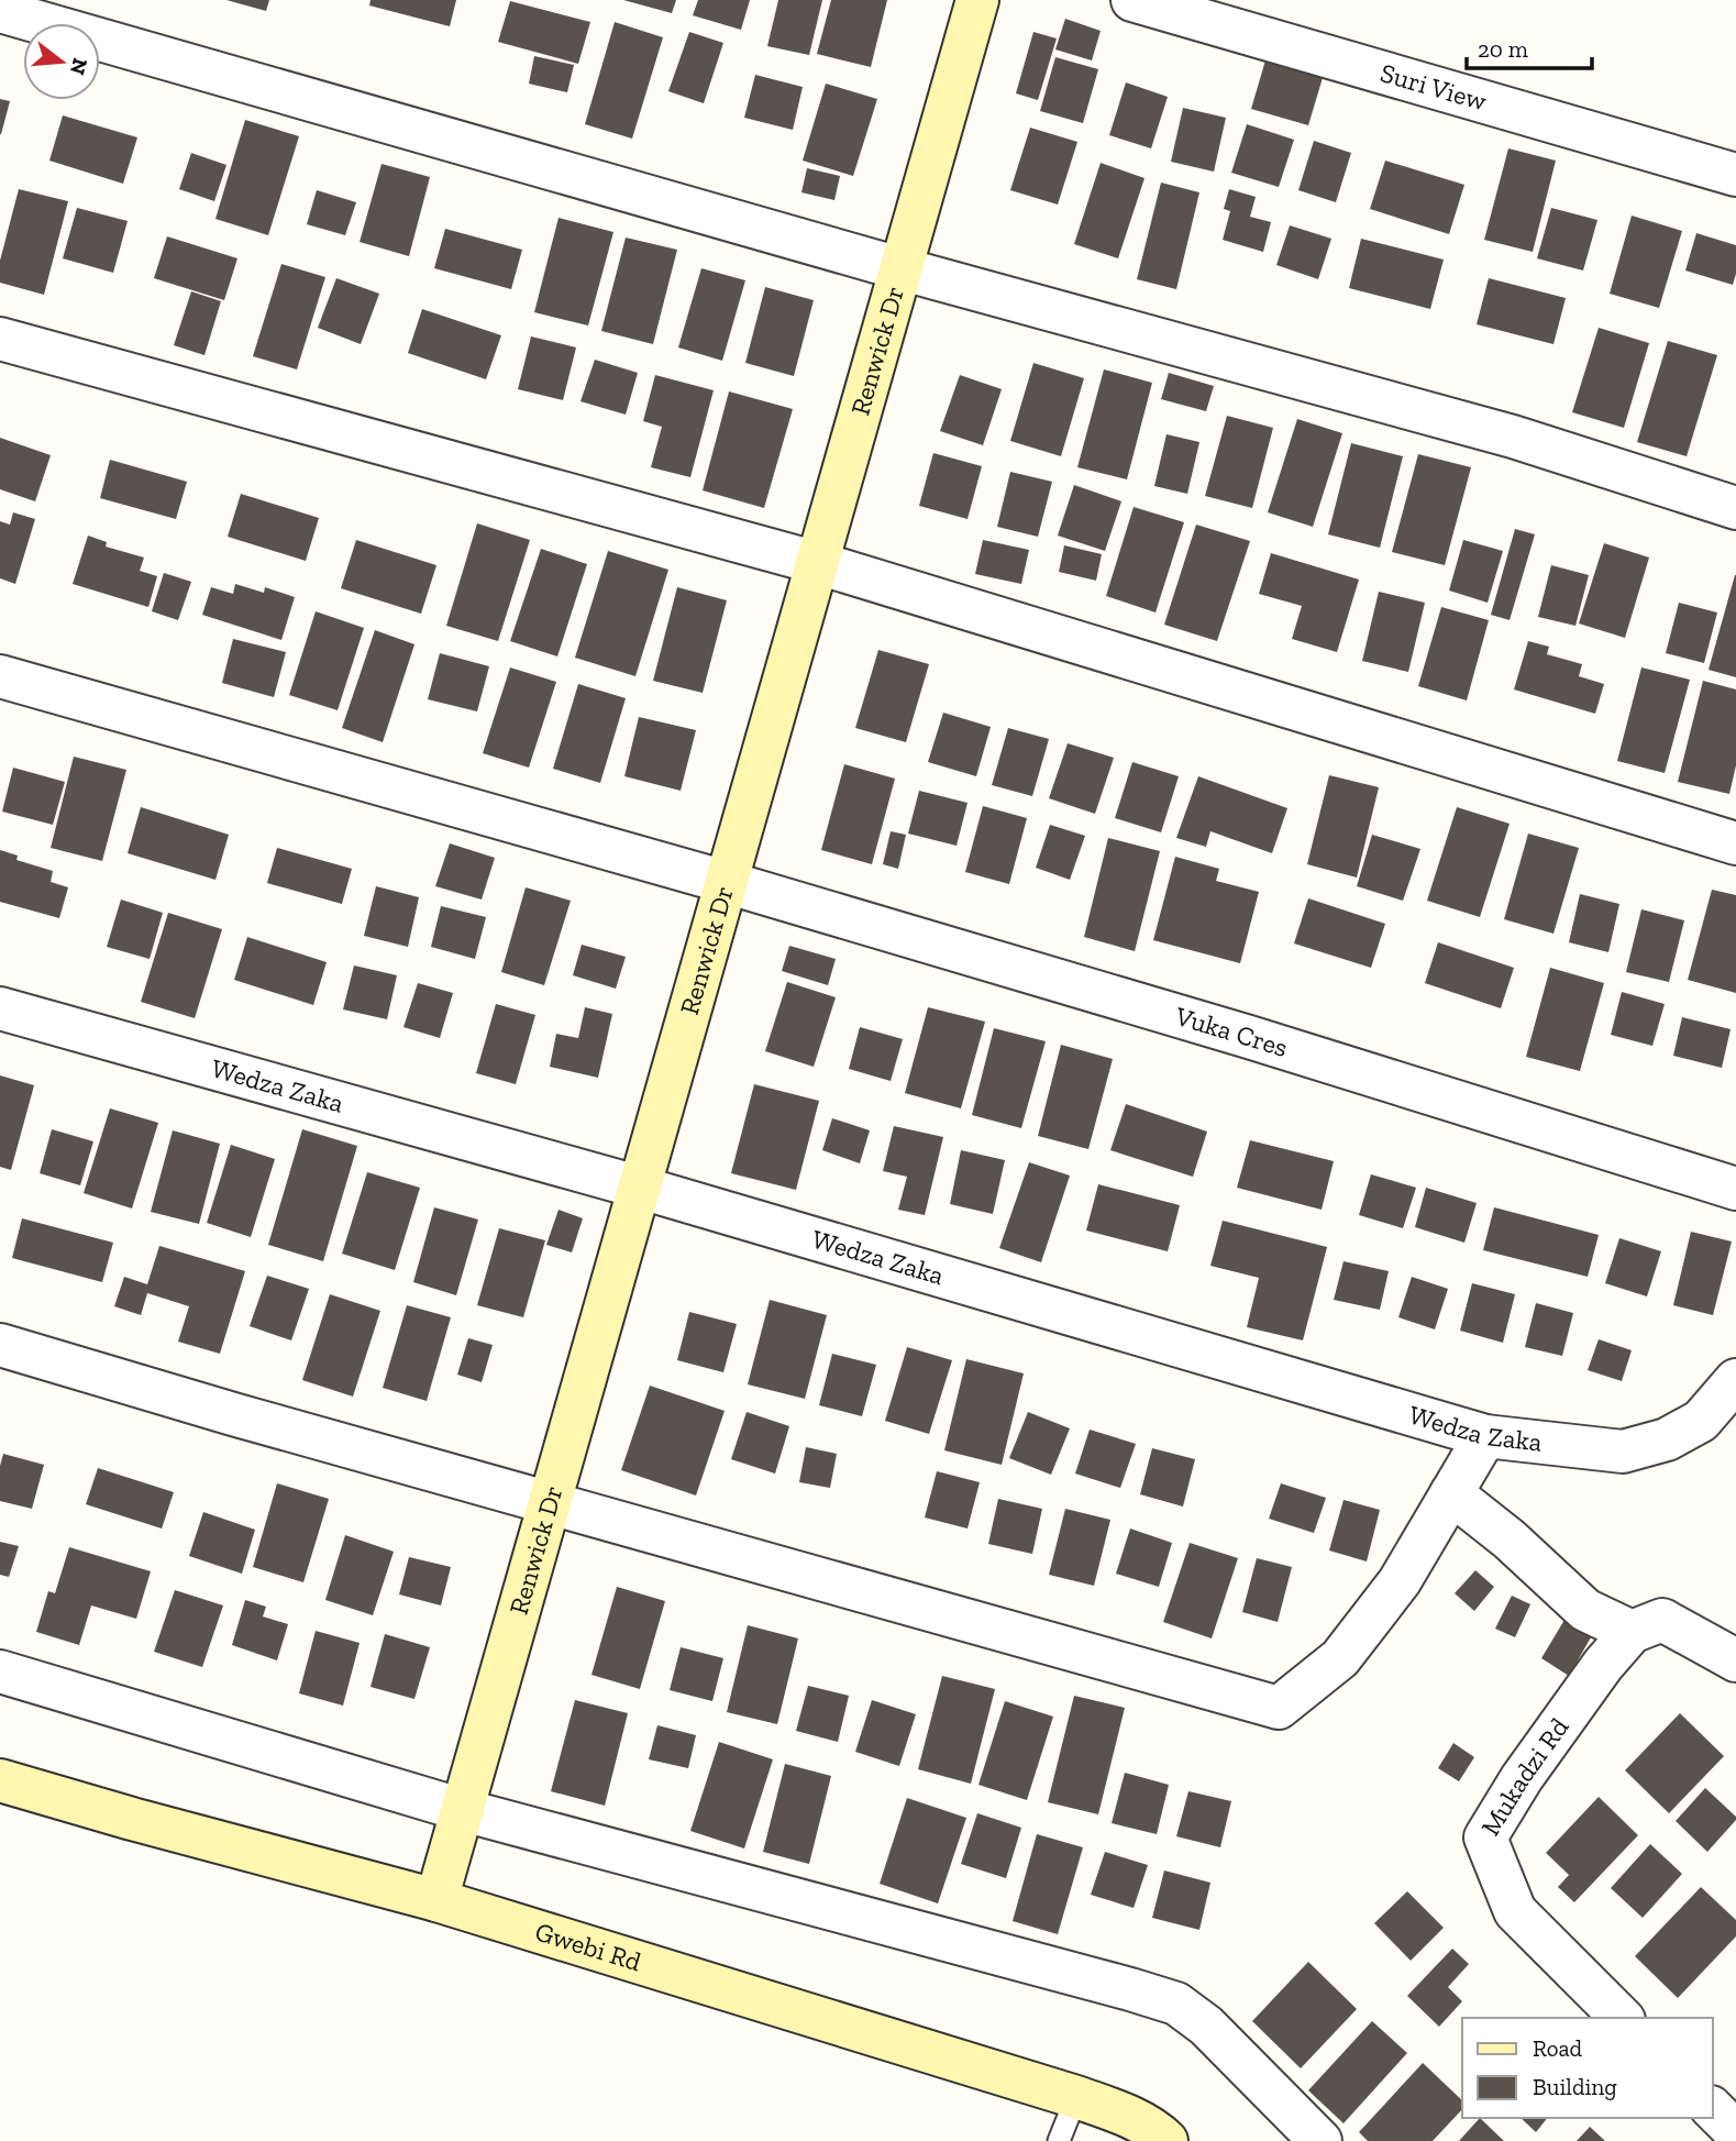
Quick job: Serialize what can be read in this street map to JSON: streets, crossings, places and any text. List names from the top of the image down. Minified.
{"streets":{"street":["Suri View","Renwick Dr","Vuka Cres","Wedza Zaka","Mukadzi Rd","Gwebi Rd"]},"crossings":[["Renwick Dr","Vuka Cres"],["Renwick Dr","Wedza Zaka"],["Renwick Dr","Gwebi Rd"]],"legend":["Road","Building"],"scale_bar":"20 m","north":"right"}
